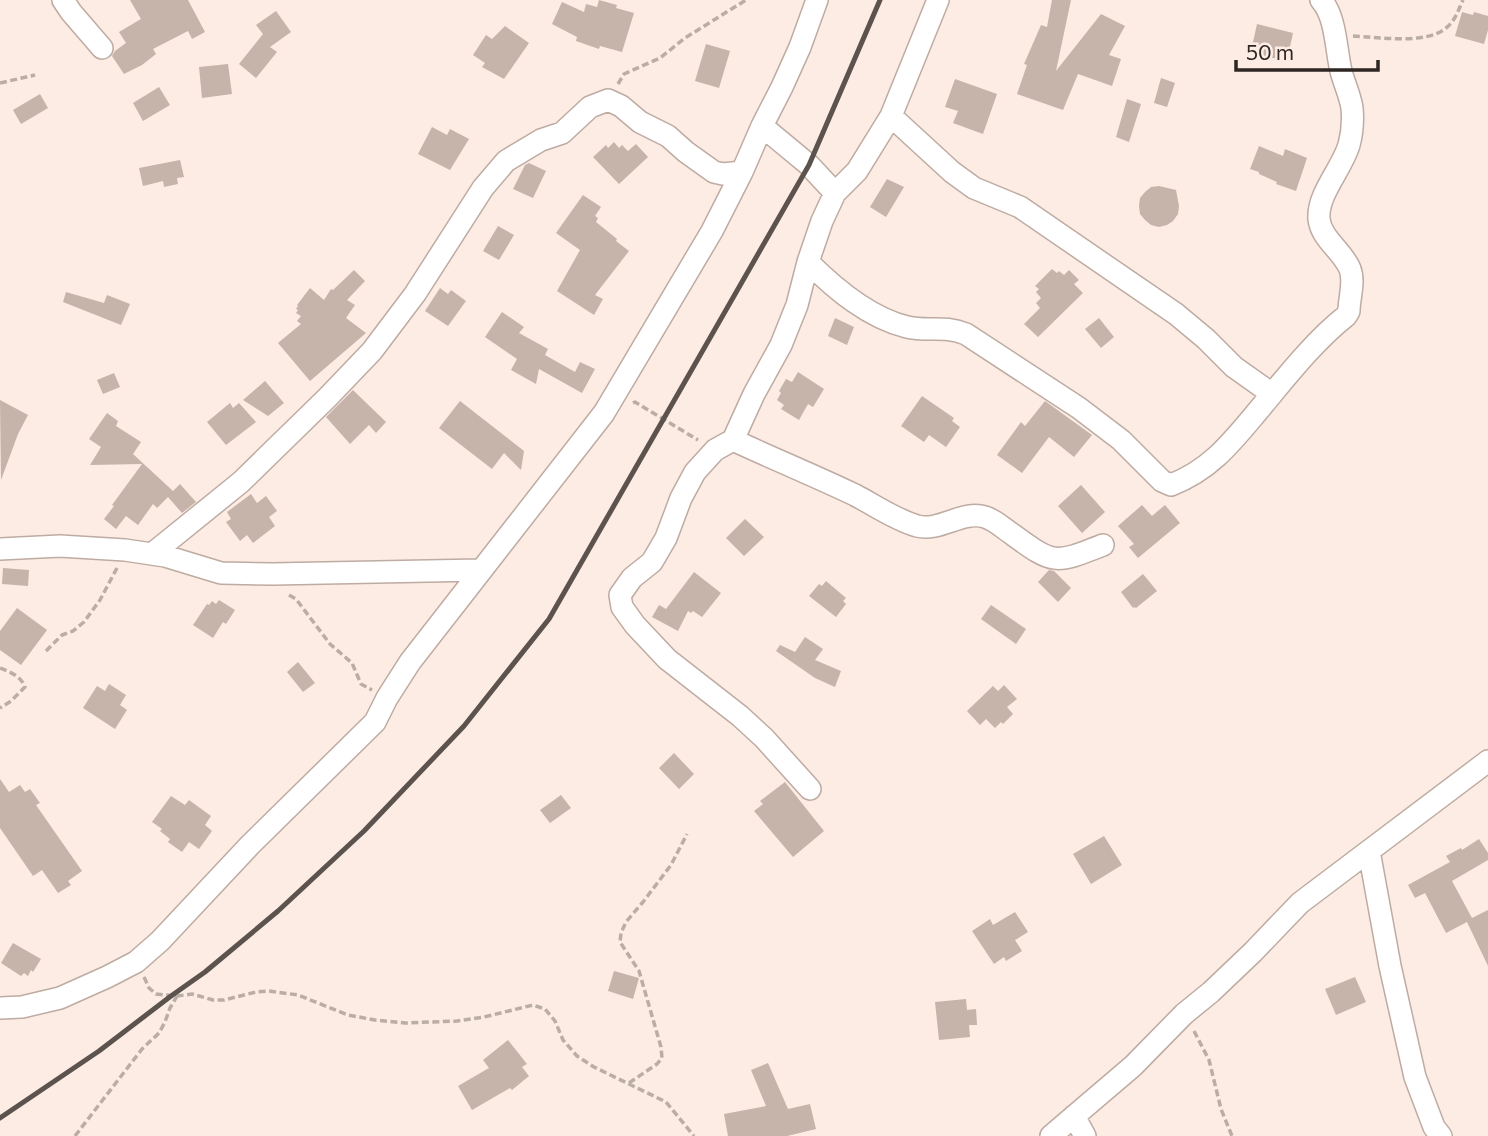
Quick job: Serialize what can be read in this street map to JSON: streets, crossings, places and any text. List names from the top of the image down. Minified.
{"scale_bar":"50 m"}
